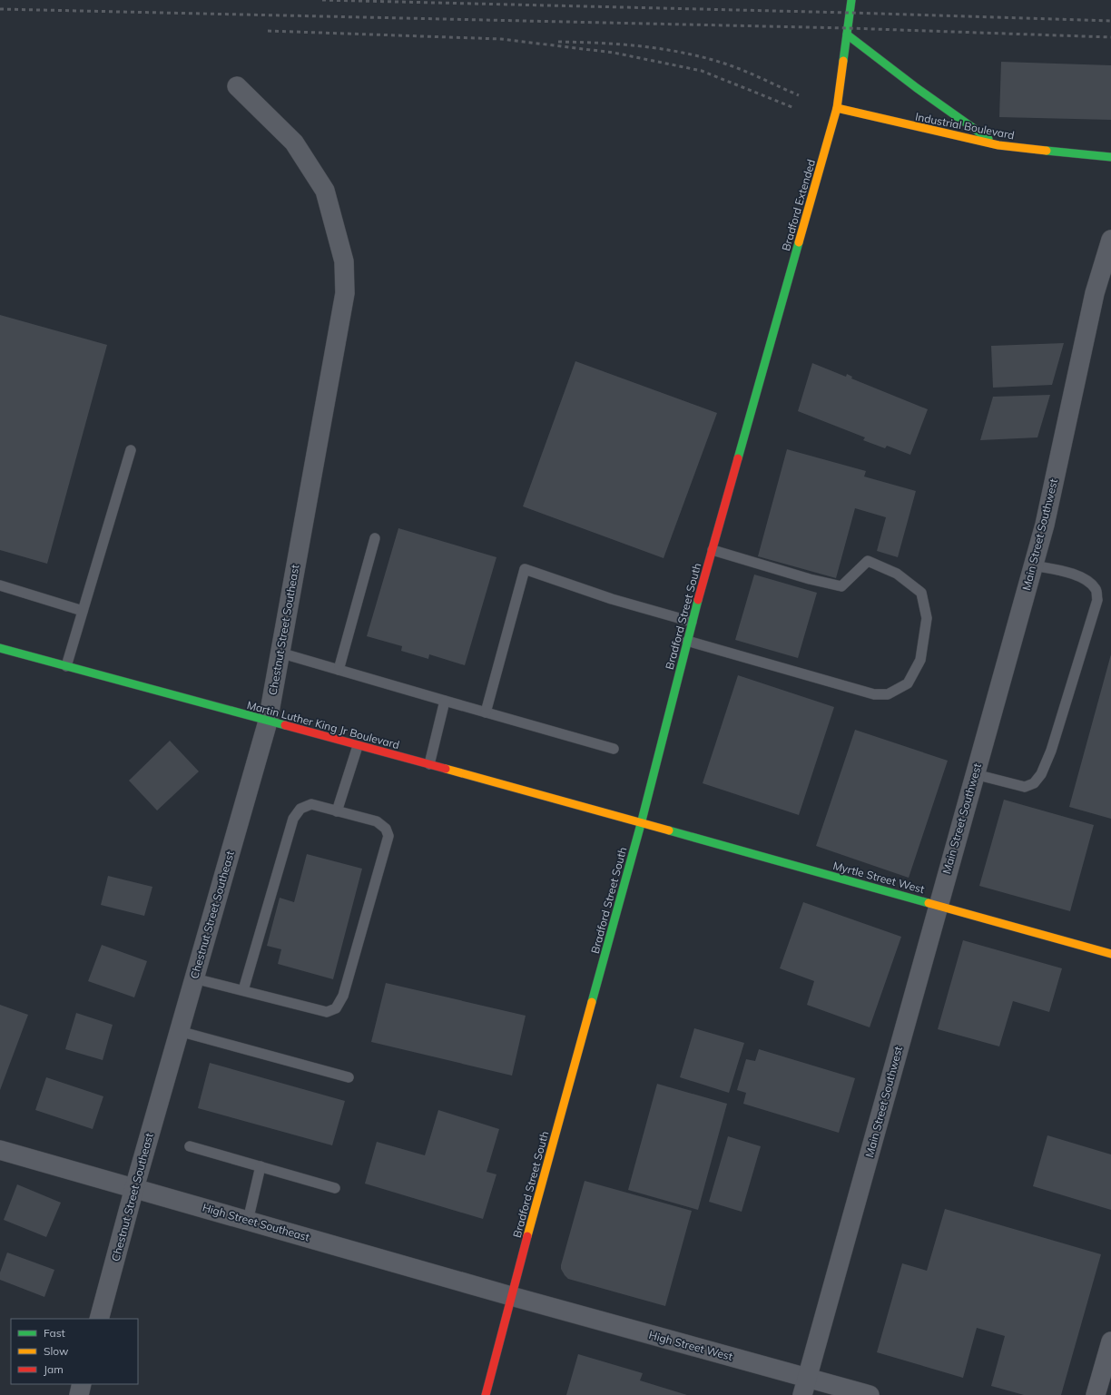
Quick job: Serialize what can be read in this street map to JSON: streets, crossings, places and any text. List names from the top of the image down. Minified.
{"streets":{"street":["Industrial Boulevard","Bradford Extended","Main Street Southwest","Bradford Street South","Chestnut Street Southeast","Martin Luther King Jr Boulevard","Myrtle Street West","High Street Southeast","High Street West"]},"crossings":[["Industrial Boulevard","Bradford Extended"],["Bradford Extended","Bradford Street South"],["Main Street Southwest","Myrtle Street West"],["Main Street Southwest","High Street West"],["Bradford Street South","Martin Luther King Jr Boulevard"],["Bradford Street South","Myrtle Street West"],["Bradford Street South","High Street Southeast"],["Bradford Street South","High Street West"],["Chestnut Street Southeast","Martin Luther King Jr Boulevard"],["Chestnut Street Southeast","High Street Southeast"],["Martin Luther King Jr Boulevard","Myrtle Street West"],["High Street Southeast","High Street West"]],"legend":["Fast","Slow","Jam"]}
